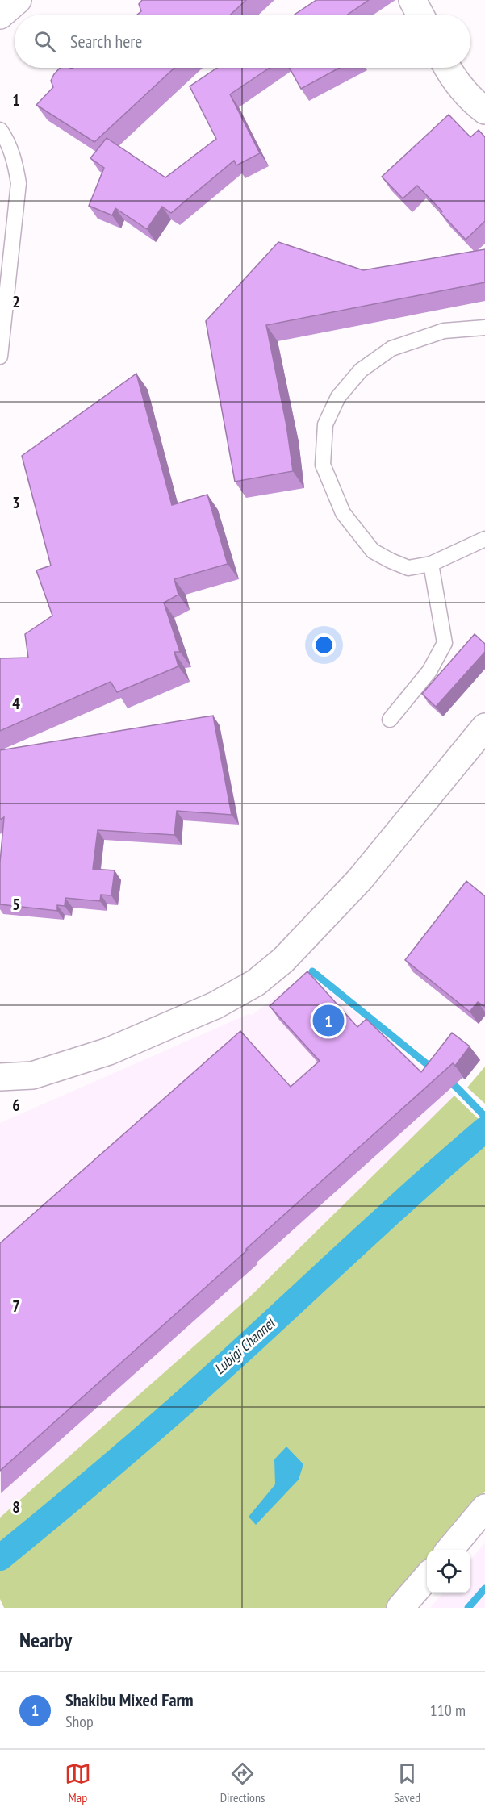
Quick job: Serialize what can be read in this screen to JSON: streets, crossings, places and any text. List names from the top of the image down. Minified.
{"water":["Lubigi Channel"],"page":{"search":"Search here","pins":"1","heading":"Nearby","list":[{"mark":"1","name":"Shakibu Mixed Farm","note":"Shop","value":"110 m"}],"nav":["Map","Directions","Saved"]},"grid":{"rows":["1","2","3","4","5","6","7","8"]}}
